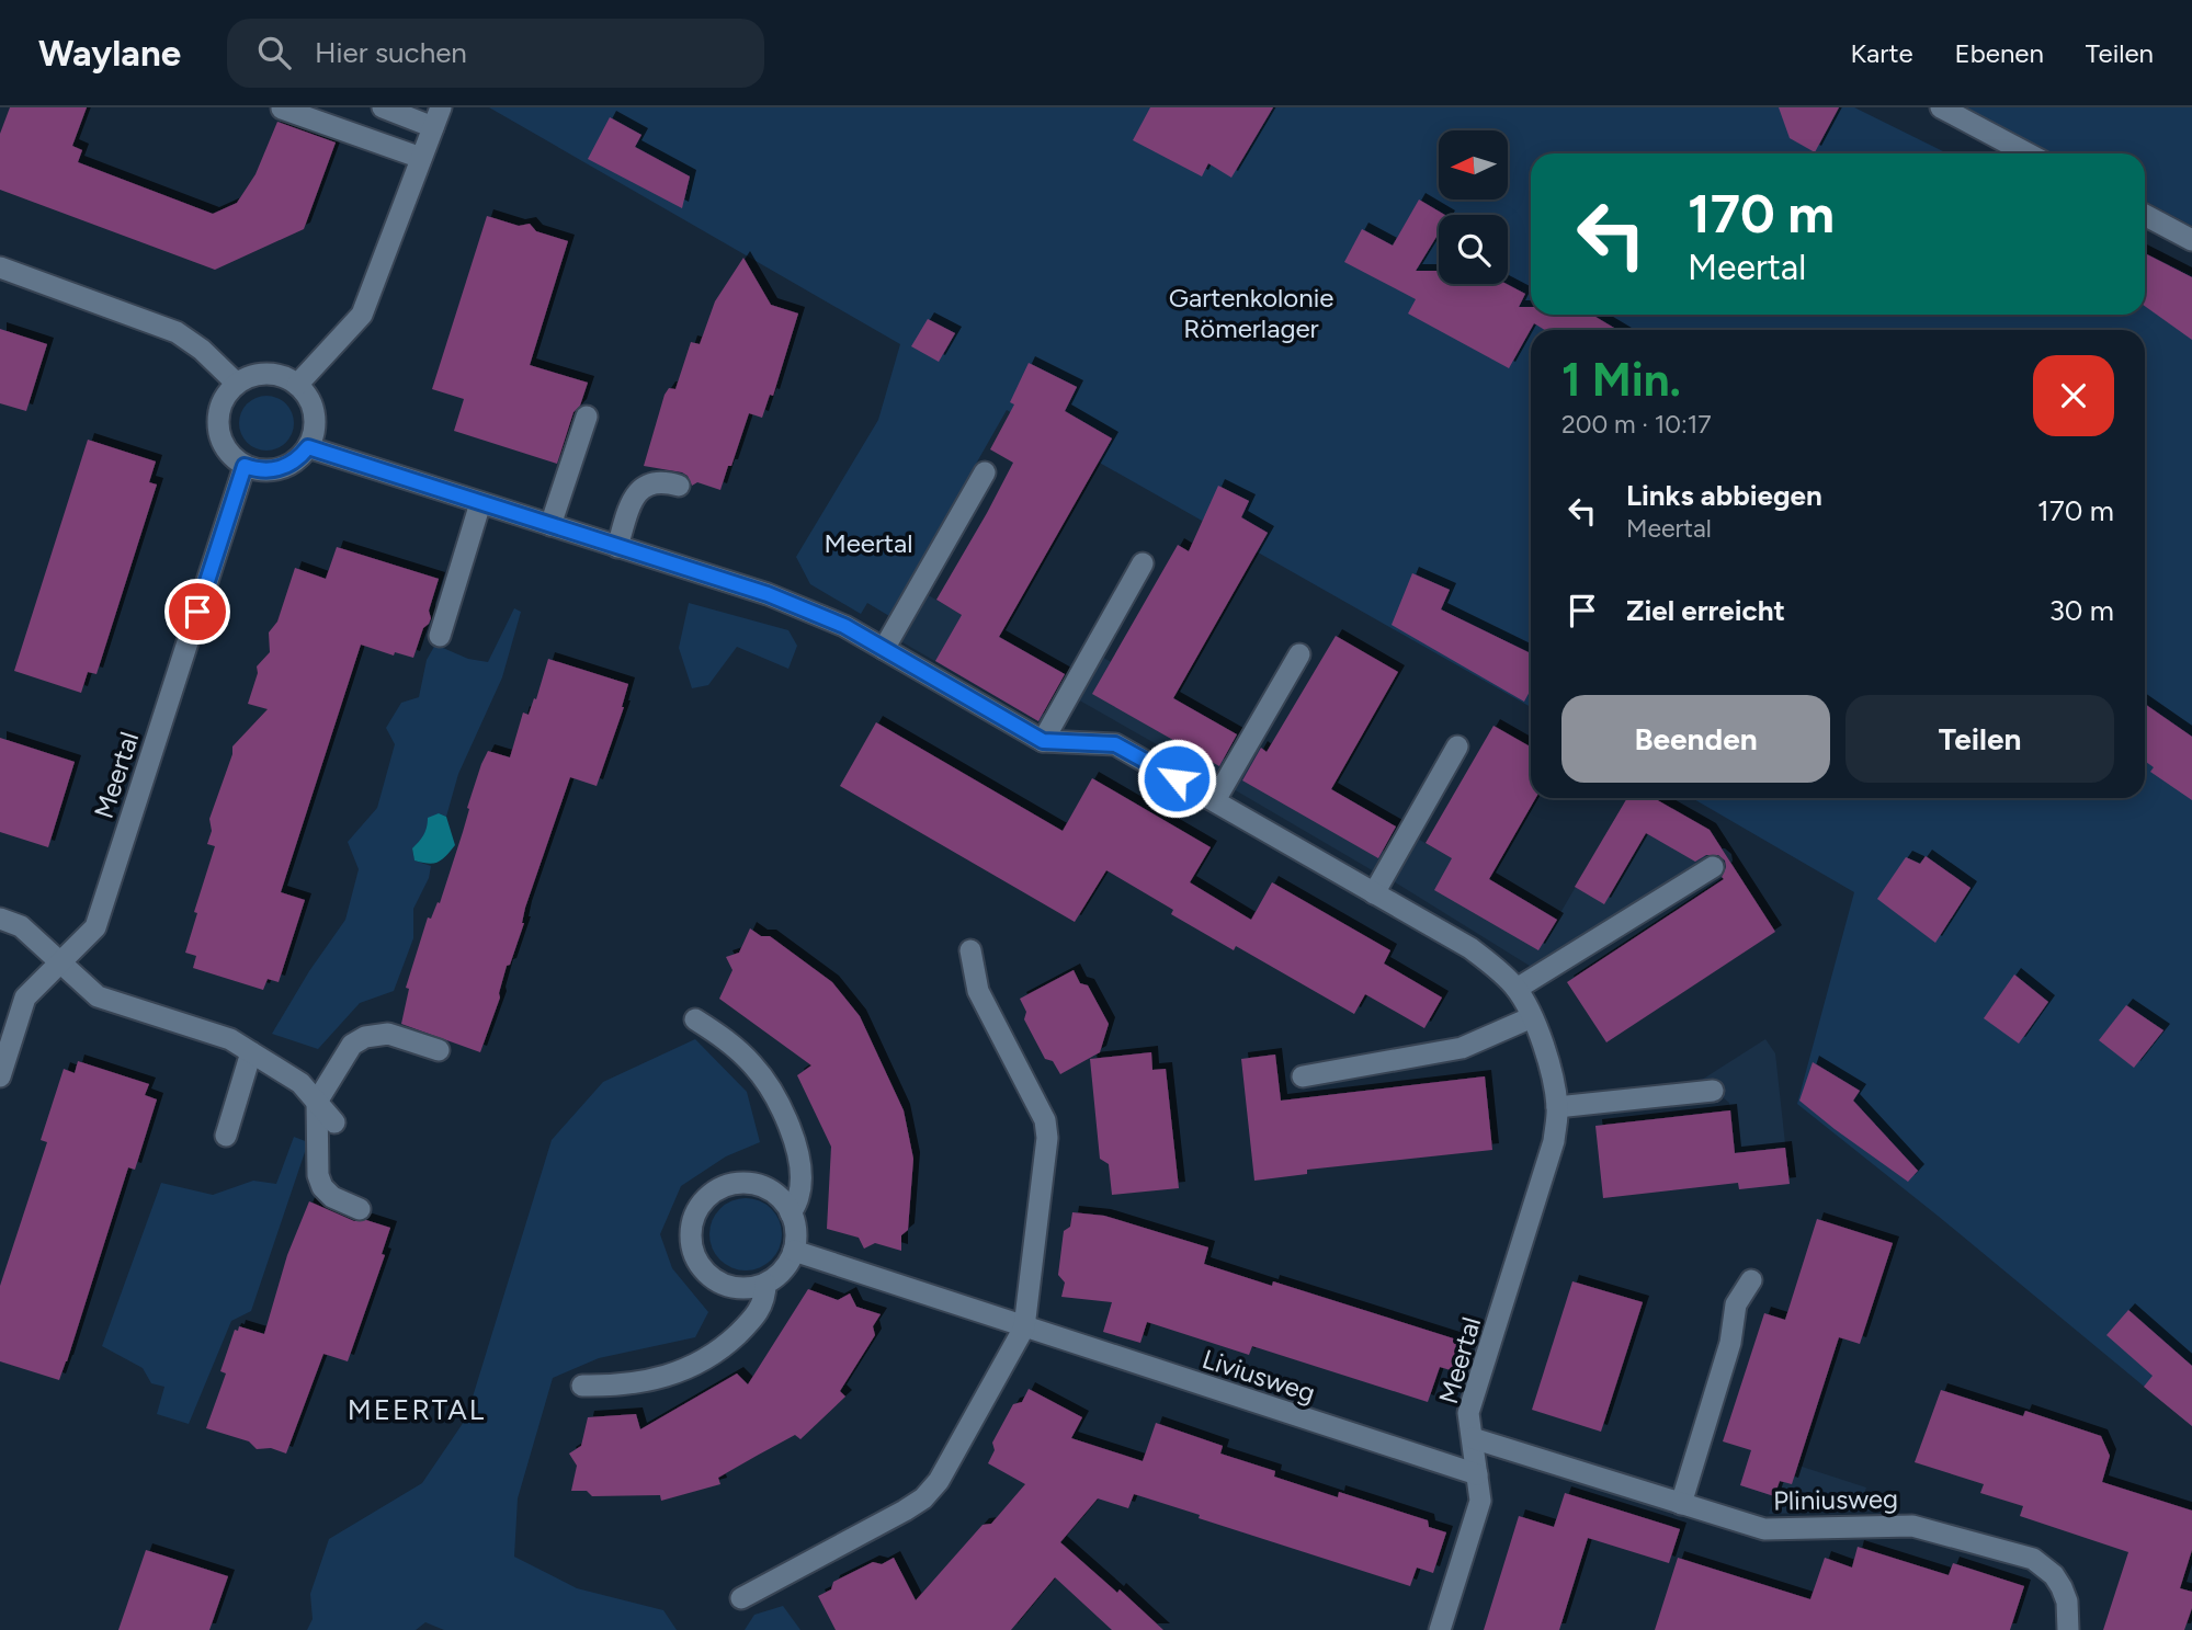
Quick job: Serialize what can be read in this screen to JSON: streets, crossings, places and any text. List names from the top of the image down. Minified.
{"streets":{"street":["Meertal","Liviusweg","Pliniusweg"]},"crossings":[["Meertal","Liviusweg"],["Meertal","Pliniusweg"]],"districts":["MEERTAL"],"parks":["Gartenkolonie Römerlager","Meertal"],"north":"left","page":{"header":"Waylane","search":"Hier suchen","nav":["Karte","Ebenen","Teilen"],"turn":["170 m","Meertal"],"heading":["1 Min.","200 m · 10:17"],"list":[{"name":"Links abbiegen","note":"Meertal","value":"170 m"},{"name":"Ziel erreicht","value":"30 m"}],"buttons":["Beenden","Teilen"]}}
